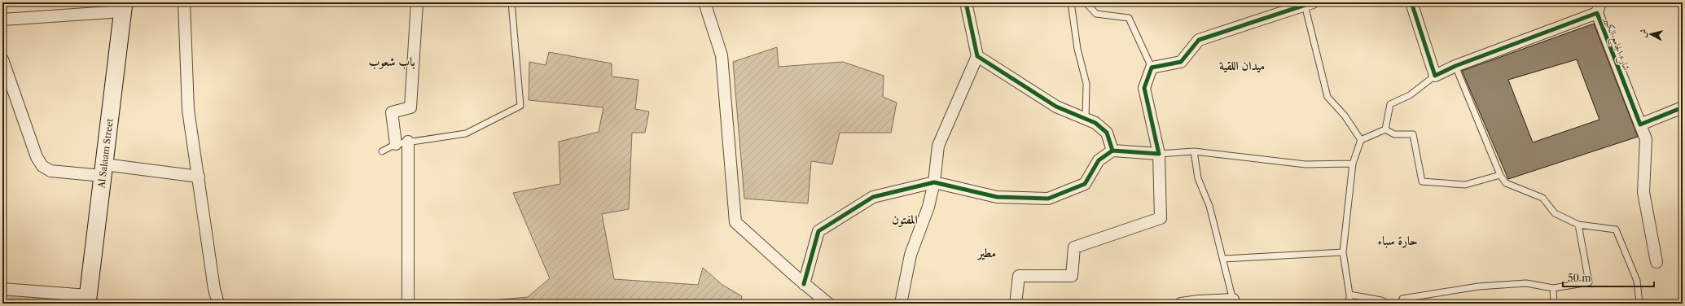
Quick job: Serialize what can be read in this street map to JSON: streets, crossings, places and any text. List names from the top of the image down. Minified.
{"streets":{"main road":["Al Salaam Street"],"street":["شارع الجامع الكبير"]},"districts":["باب شعوب","ميدان اللقية","المفتون","حارة سباء","مطير"],"scale_bar":"50 m","north":"left"}
